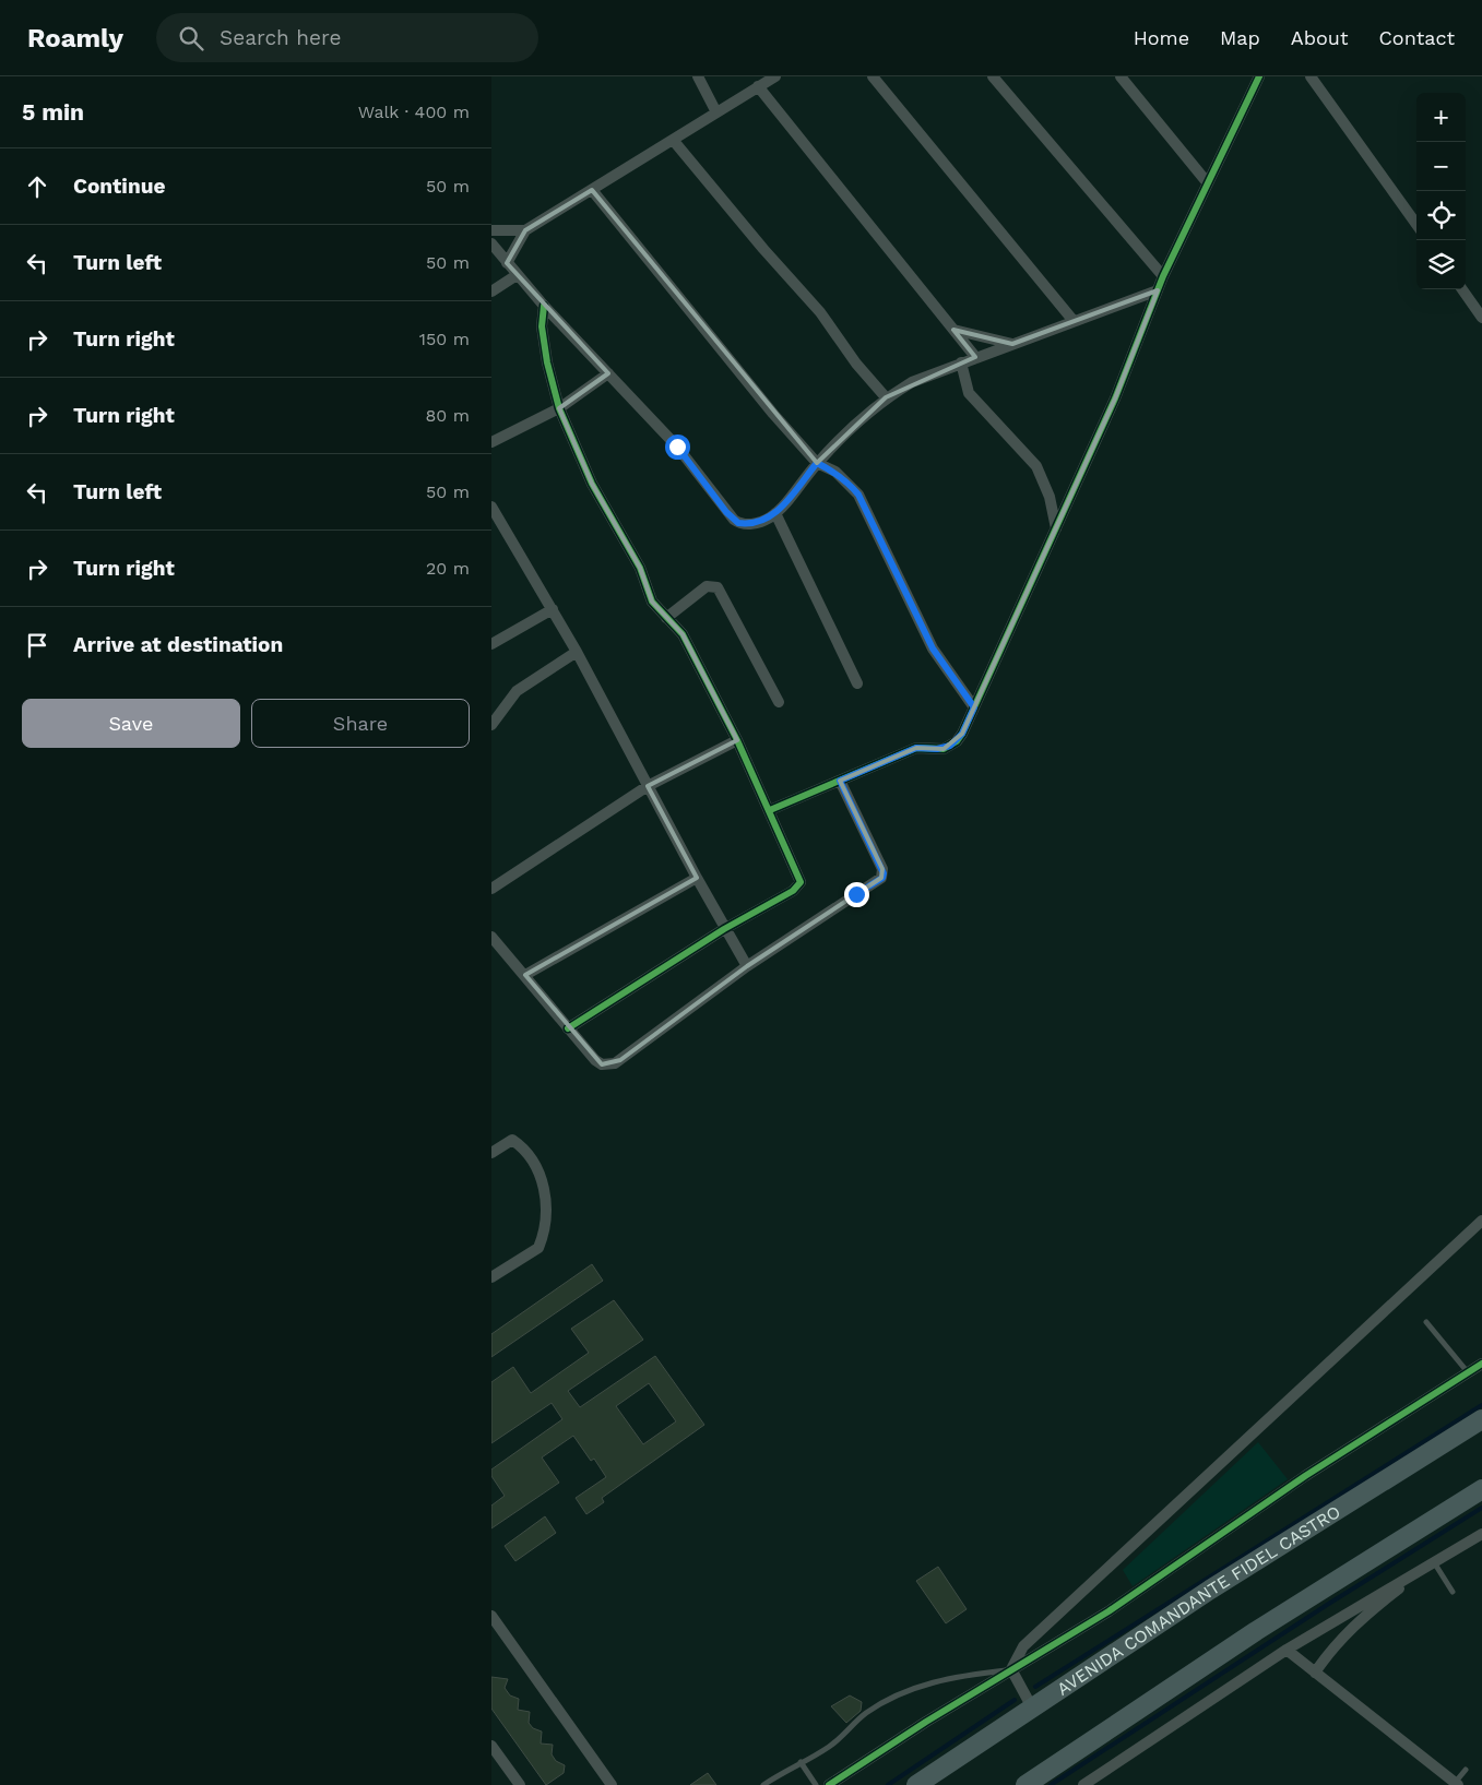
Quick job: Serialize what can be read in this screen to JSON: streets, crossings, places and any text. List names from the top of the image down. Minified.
{"streets":{"highway":["AVENIDA COMANDANTE FIDEL CASTRO"]},"page":{"header":"Roamly","search":"Search here","nav":["Home","Map","About","Contact"],"heading":["5 min","Walk · 400 m"],"map_buttons":["+","−"],"list":[["Continue","50 m"],["Turn left","50 m"],["Turn right","150 m"],["Turn right","80 m"],["Turn left","50 m"],["Turn right","20 m"],"Arrive at destination"],"buttons":["Save","Share"]}}
